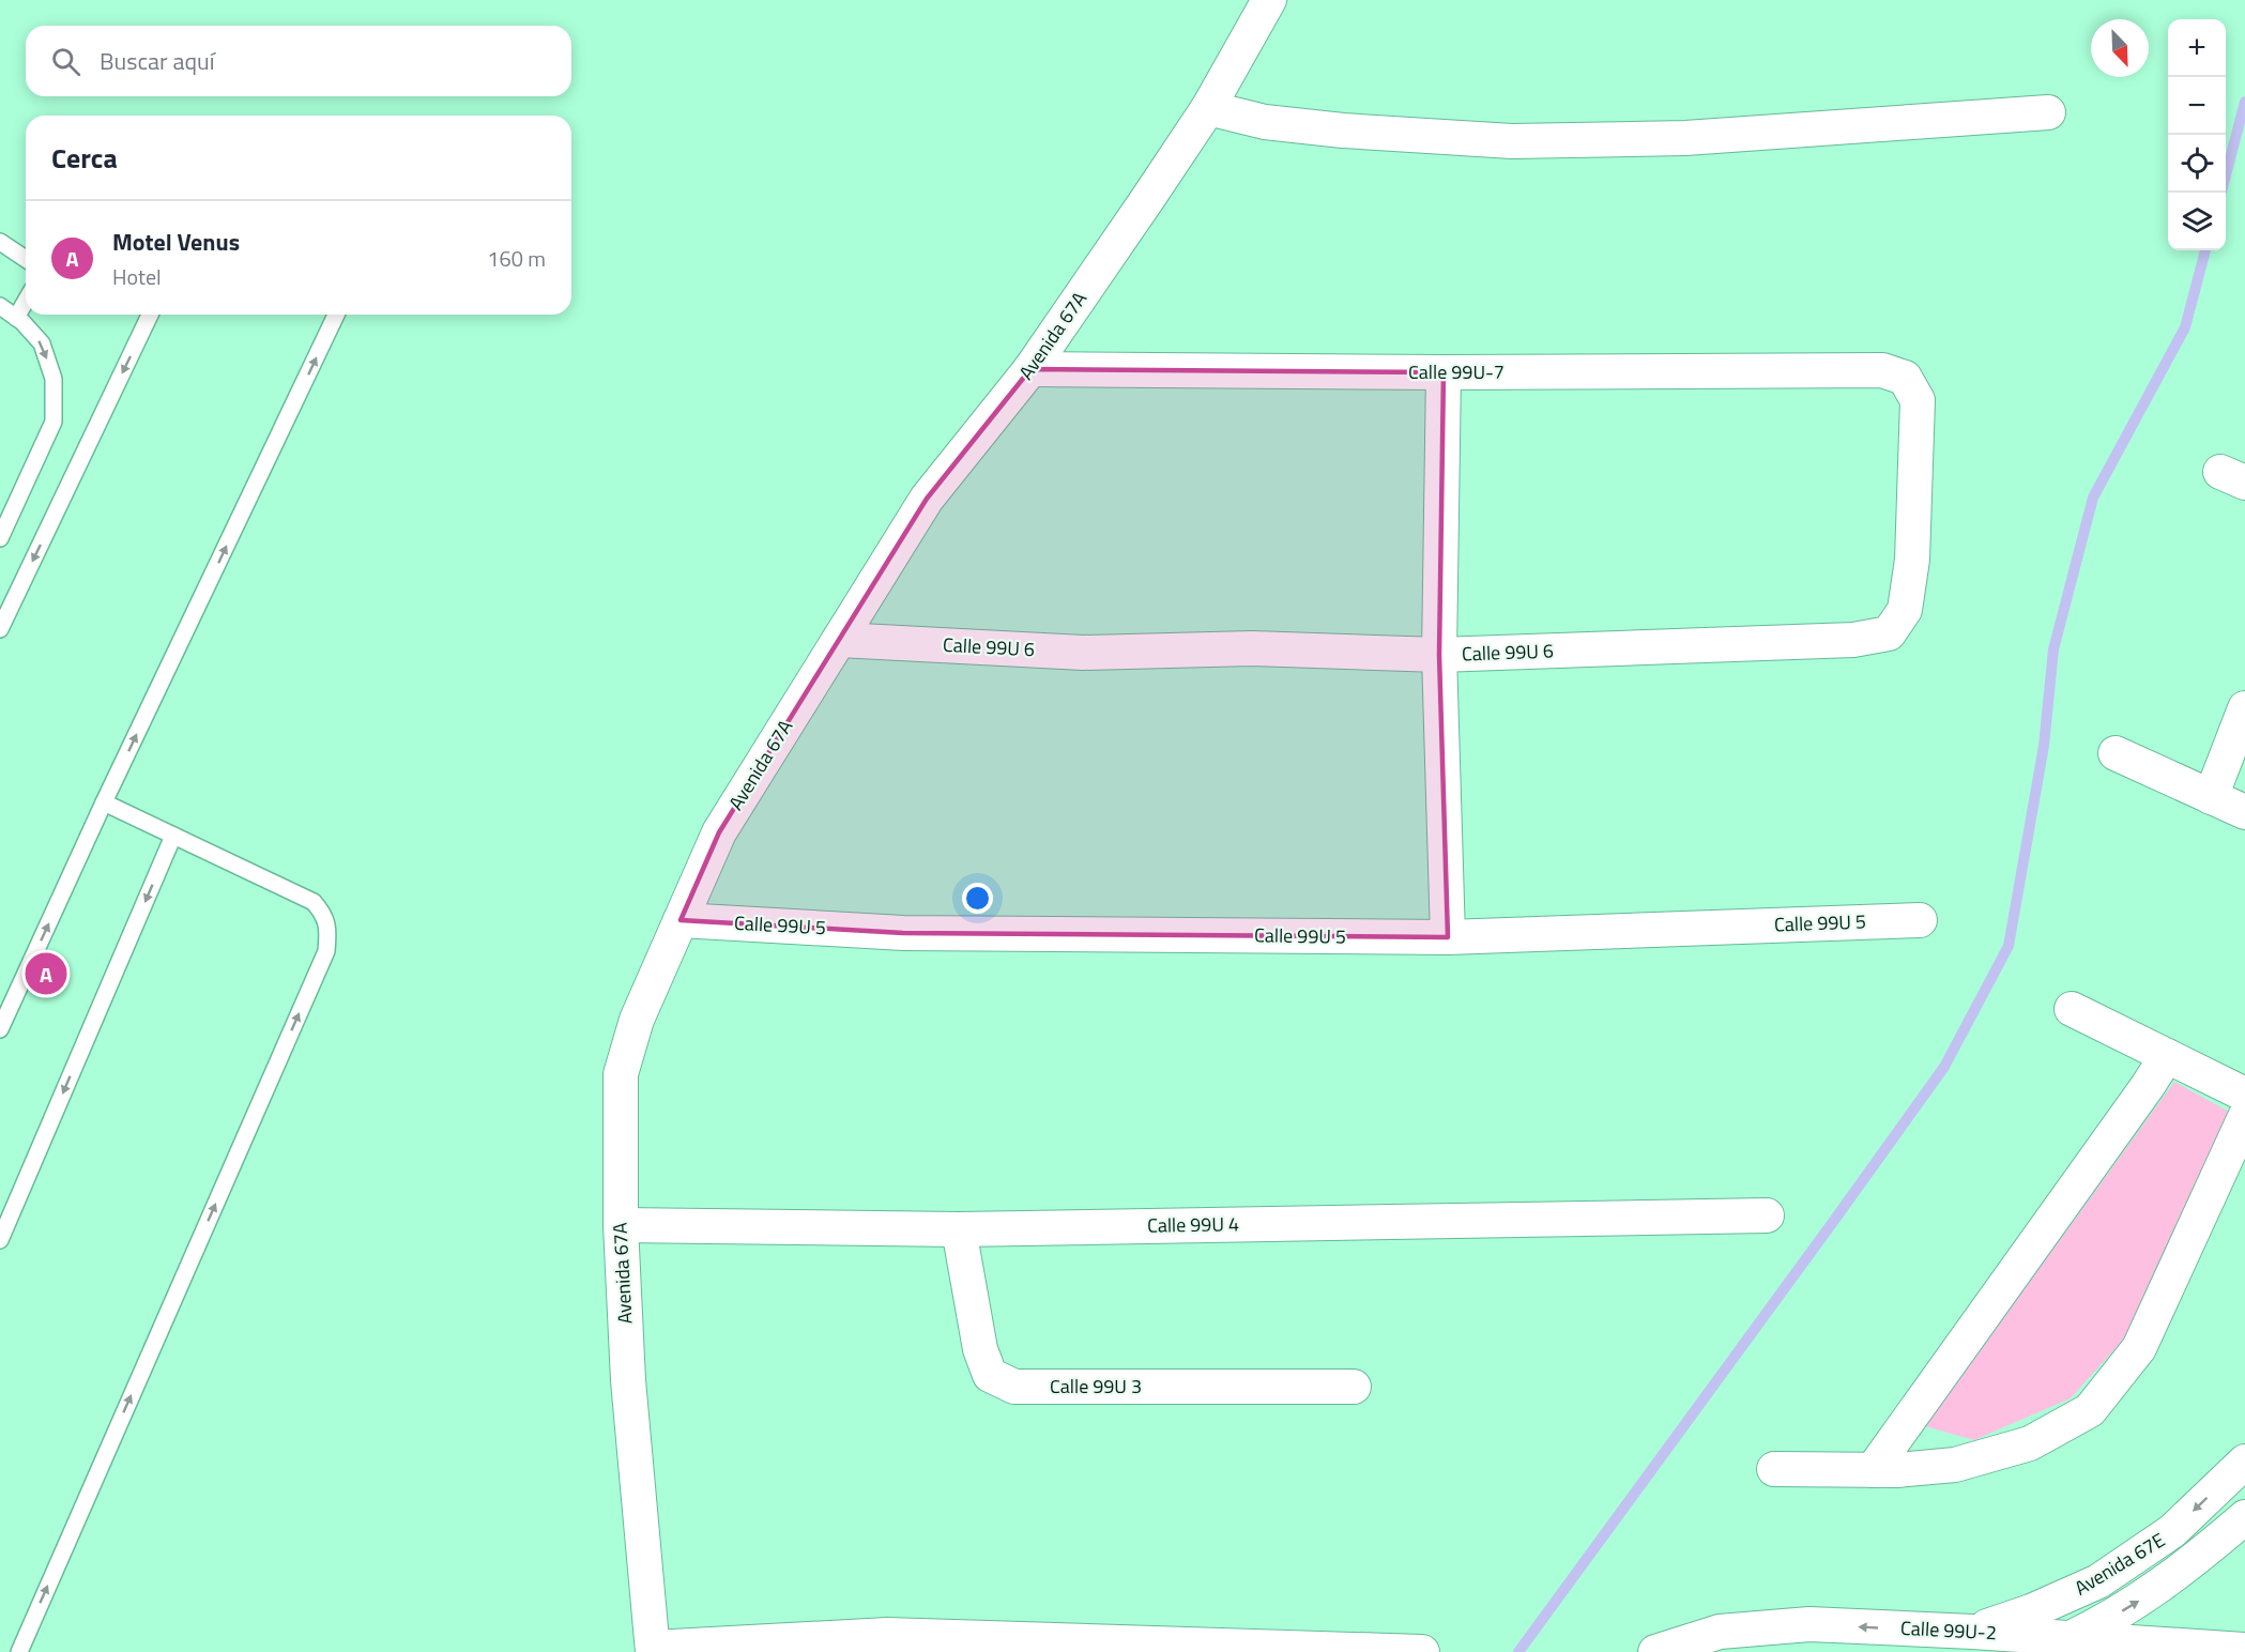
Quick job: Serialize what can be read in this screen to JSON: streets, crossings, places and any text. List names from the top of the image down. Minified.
{"streets":{"street":["Avenida 67A","Calle 99U-7","Calle 99U 6","Calle 99U 5","Calle 99U 4","Calle 99U 3","Avenida 67E","Calle 99U-2"]},"crossings":[["Avenida 67A","Calle 99U-7"],["Avenida 67A","Calle 99U 6"],["Avenida 67A","Calle 99U 5"],["Avenida 67A","Calle 99U 4"],["Calle 99U-7","Calle 99U 6"],["Calle 99U 4","Calle 99U 3"],["Avenida 67E","Calle 99U-2"]],"north":"bottom right","page":{"map_buttons":["+","−"],"search":"Buscar aquí","heading":"Cerca","list":[{"mark":"A","name":"Motel Venus","note":"Hotel","value":"160 m"}],"pins":"A"}}
